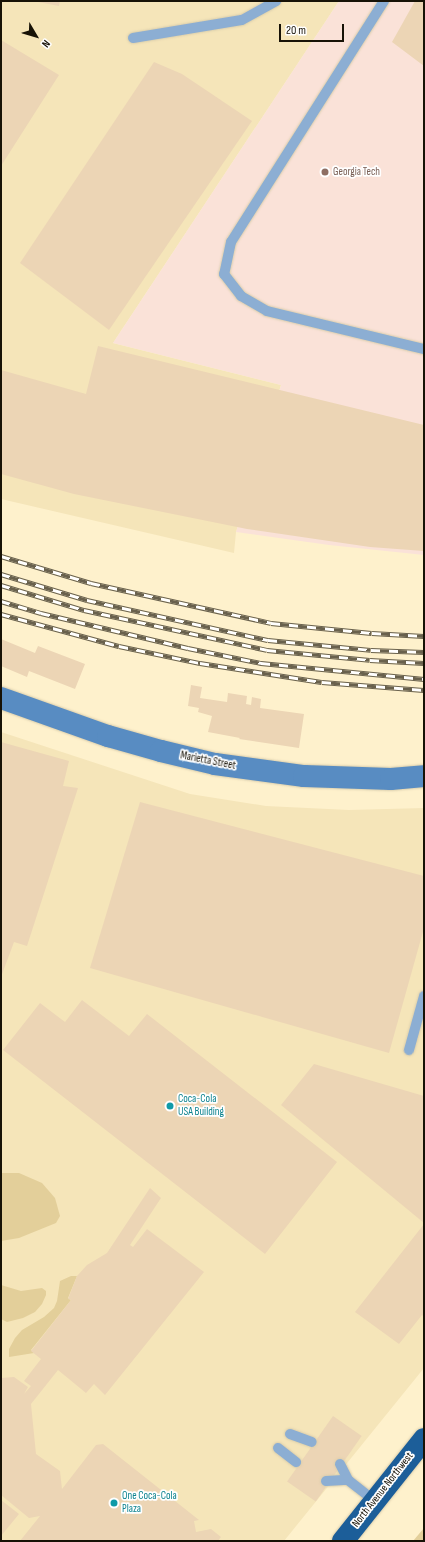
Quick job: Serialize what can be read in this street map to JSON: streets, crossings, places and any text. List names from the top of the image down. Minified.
{"streets":{"highway":["North Avenue Northwest"],"main road":["Marietta Street"]},"places":["Georgia Tech","Coca-Cola USA Building","One Coca-Cola Plaza"],"scale_bar":"20 m","north":"bottom right"}
